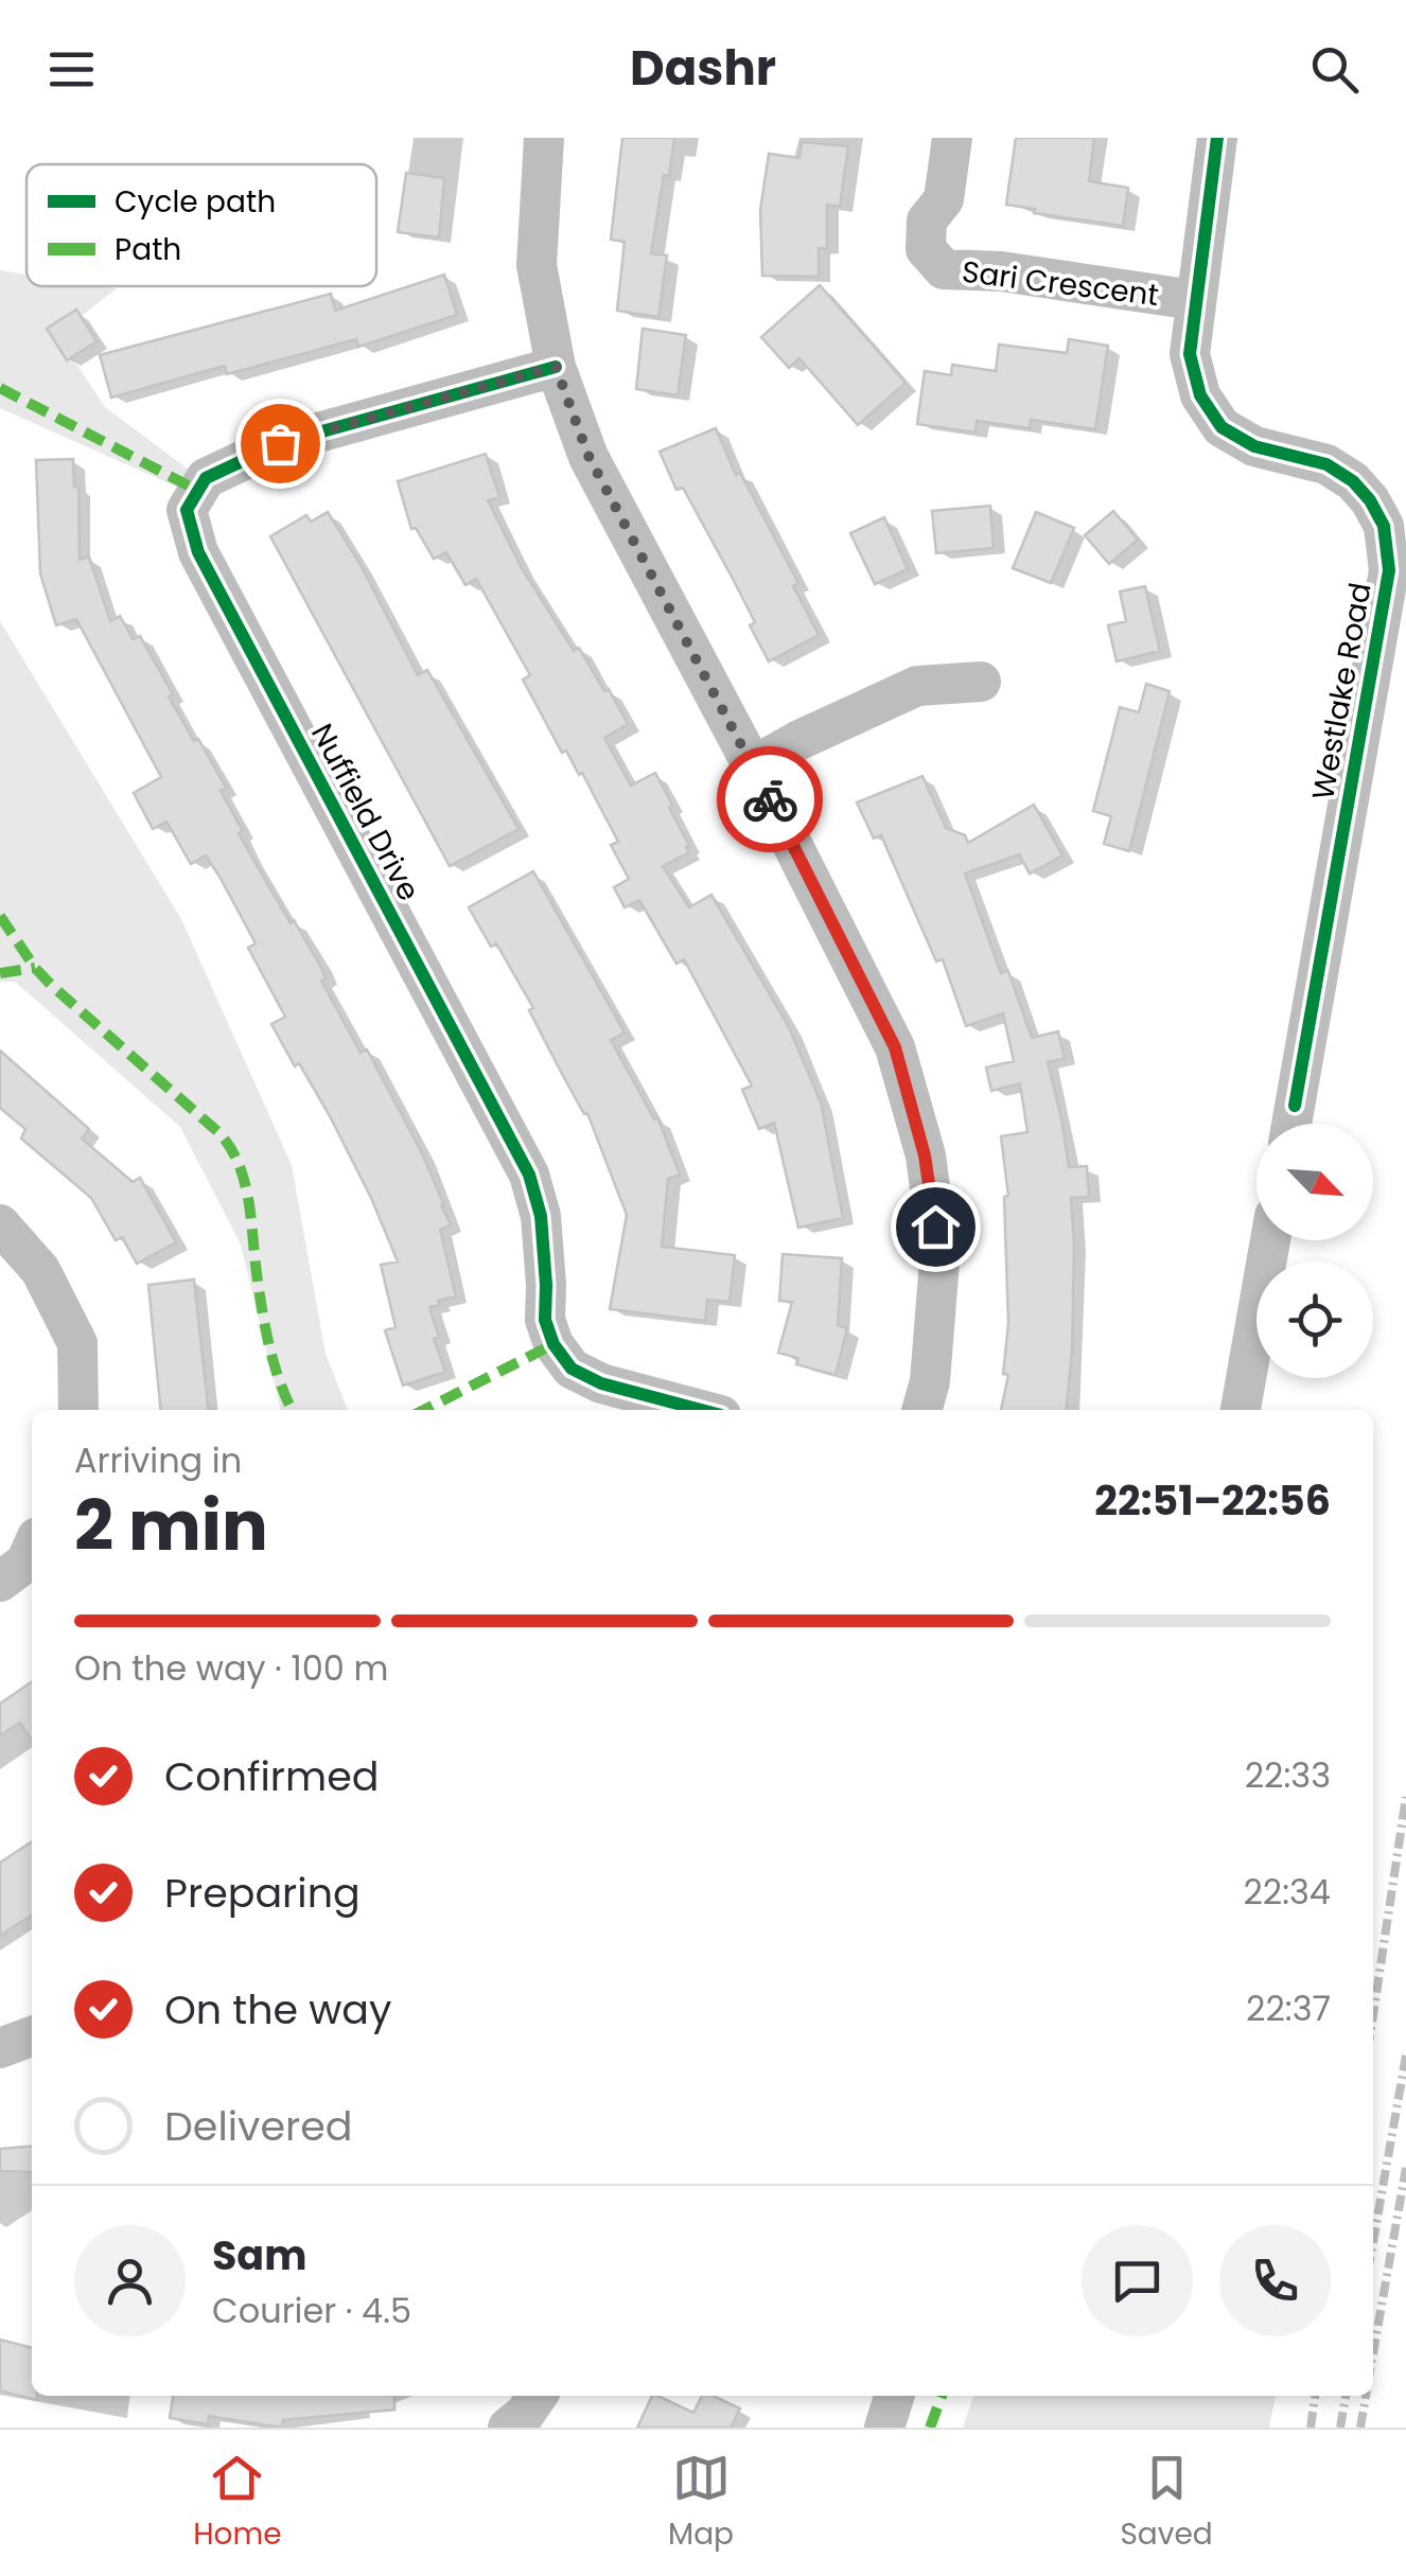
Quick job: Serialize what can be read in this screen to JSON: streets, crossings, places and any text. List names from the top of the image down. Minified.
{"streets":{"street":["Sari Crescent","Westlake Road","Nuffield Drive"]},"crossings":[["Sari Crescent","Westlake Road"]],"legend":["Cycle path","Path"],"north":"bottom right","page":{"header":"Dashr","heading":["2 min","Arriving in","22:51–22:56"],"panel":["Sam","Courier · 4.5"],"bar":"On the way · 100 m","list":[["Confirmed","22:33"],["Preparing","22:34"],["On the way","22:37"],"Delivered"],"tabs":["Home","Map","Saved"]}}
